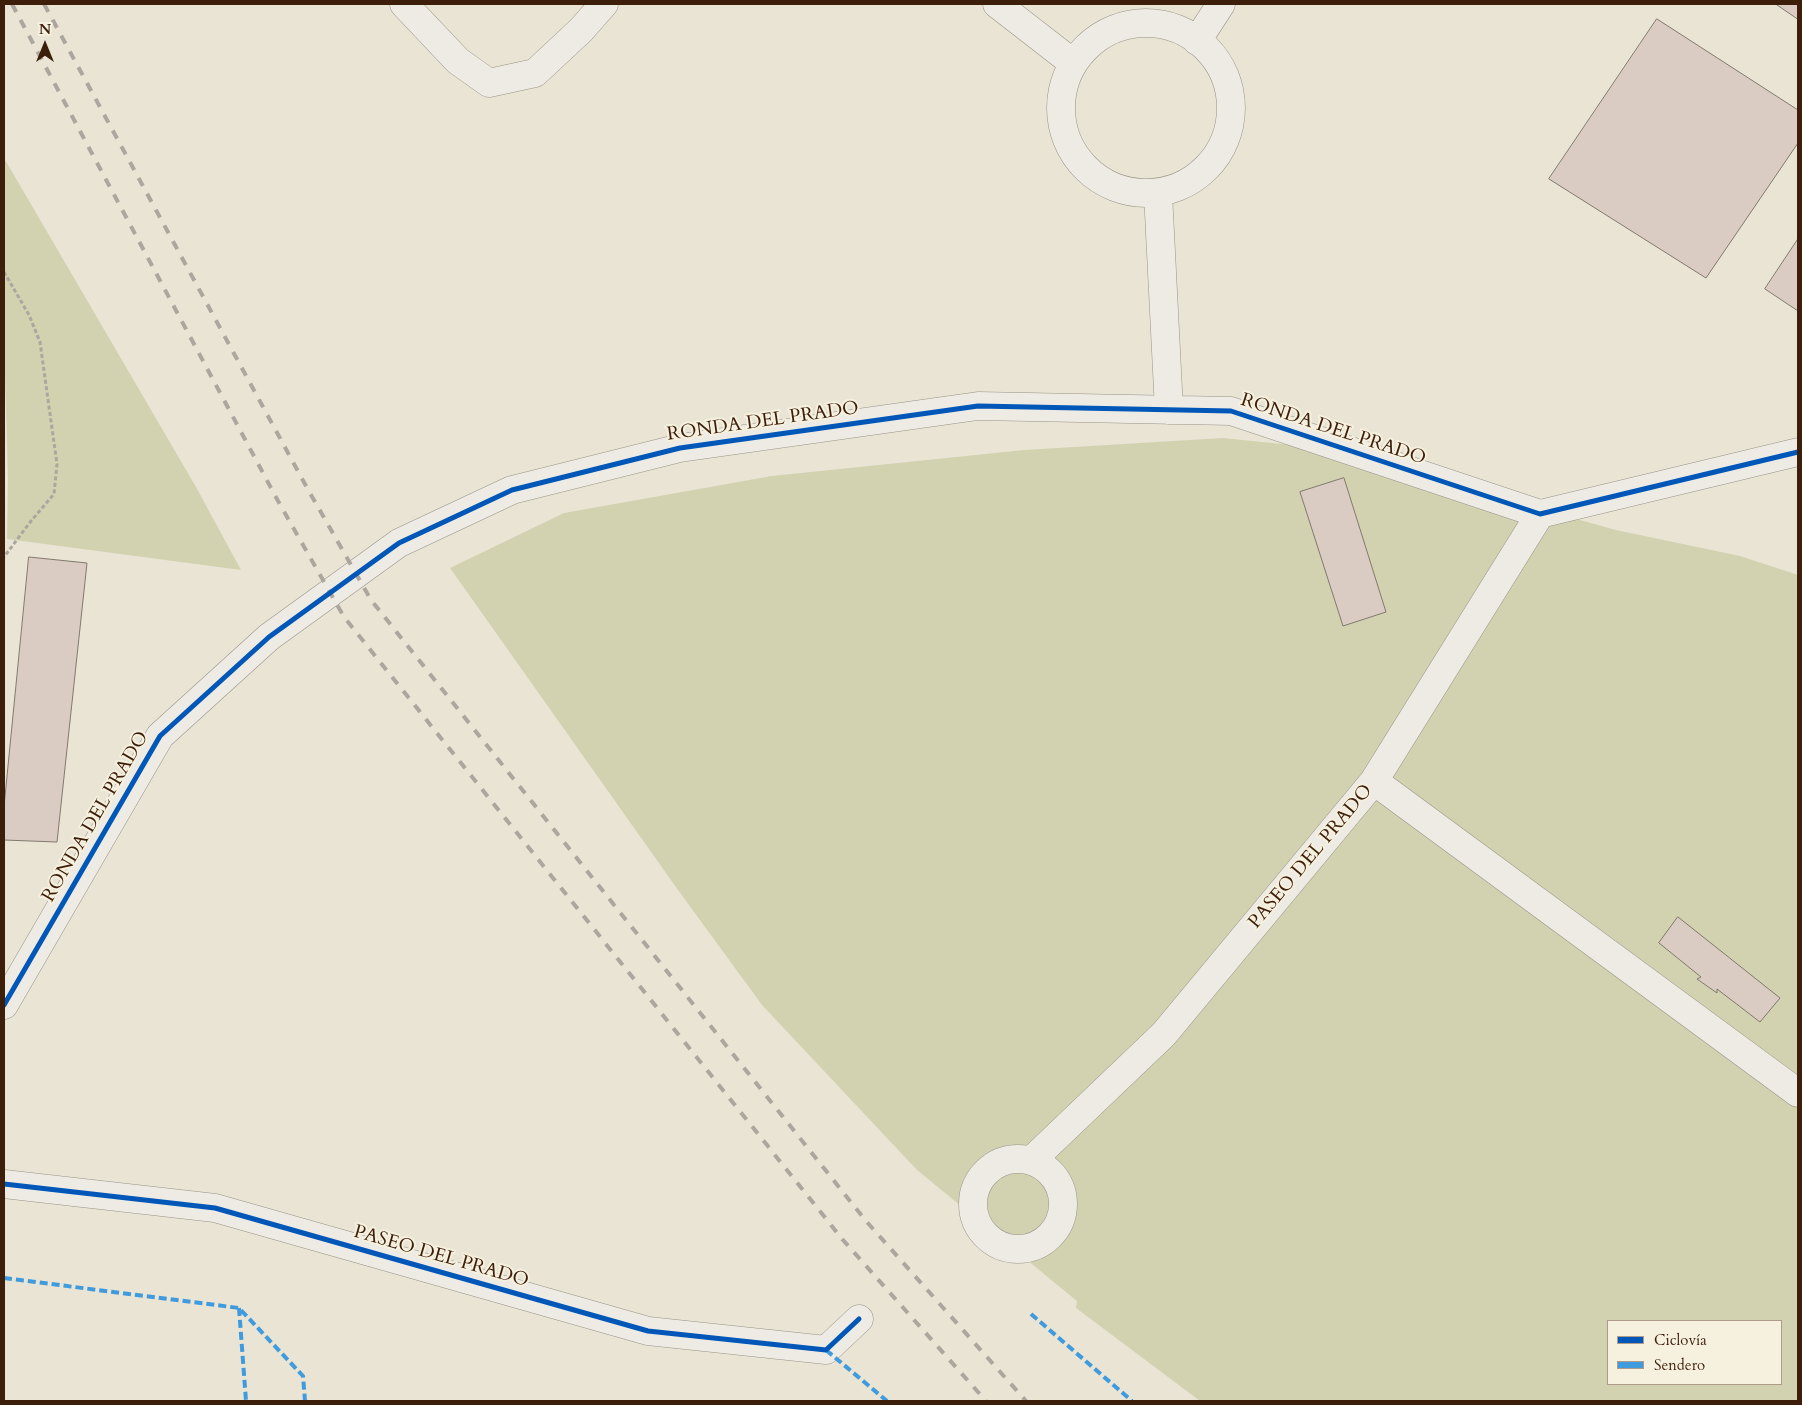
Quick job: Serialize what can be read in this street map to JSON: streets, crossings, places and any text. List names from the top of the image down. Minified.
{"streets":{"street":["RONDA DEL PRADO","PASEO DEL PRADO"]},"crossings":[["RONDA DEL PRADO","PASEO DEL PRADO"]],"legend":["Ciclovía","Sendero"],"north":"top"}
